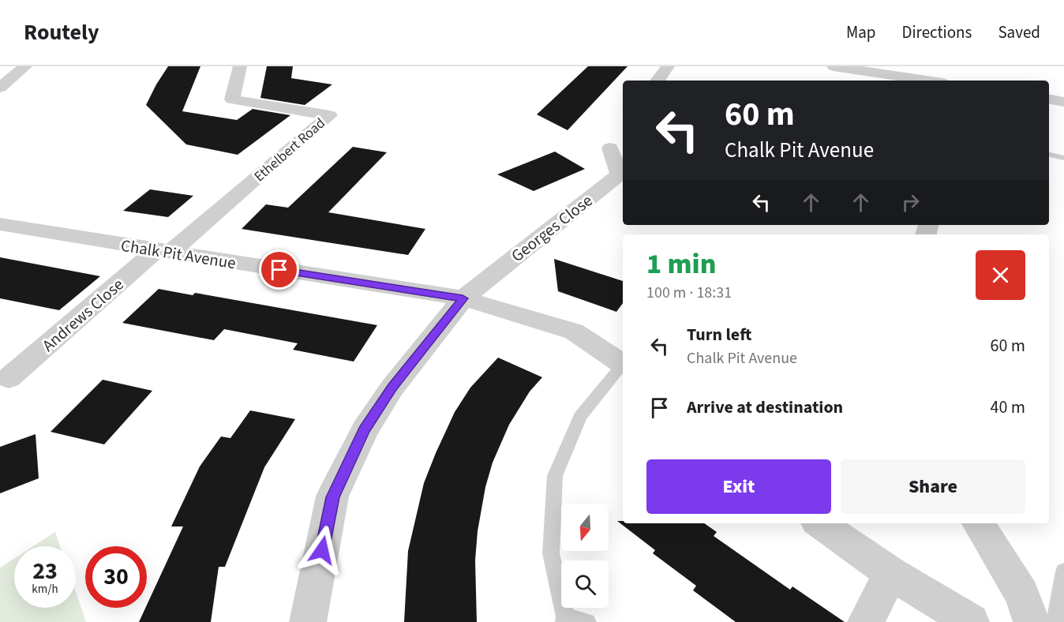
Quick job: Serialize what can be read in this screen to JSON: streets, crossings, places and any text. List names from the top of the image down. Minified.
{"streets":{"street":["Ethelbert Road","Georges Close","Chalk Pit Avenue","Andrews Close"]},"crossings":[["Ethelbert Road","Chalk Pit Avenue"],["Ethelbert Road","Andrews Close"],["Georges Close","Chalk Pit Avenue"],["Chalk Pit Avenue","Andrews Close"]],"north":"bottom","page":{"header":"Routely","nav":["Map","Directions","Saved"],"turn":["60 m","Chalk Pit Avenue"],"heading":["1 min","100 m · 18:31"],"list":[{"name":"Turn left","note":"Chalk Pit Avenue","value":"60 m"},{"name":"Arrive at destination","value":"40 m"}],"buttons":["Exit","Share"],"speed":"23 km/h","limit":"30"}}
